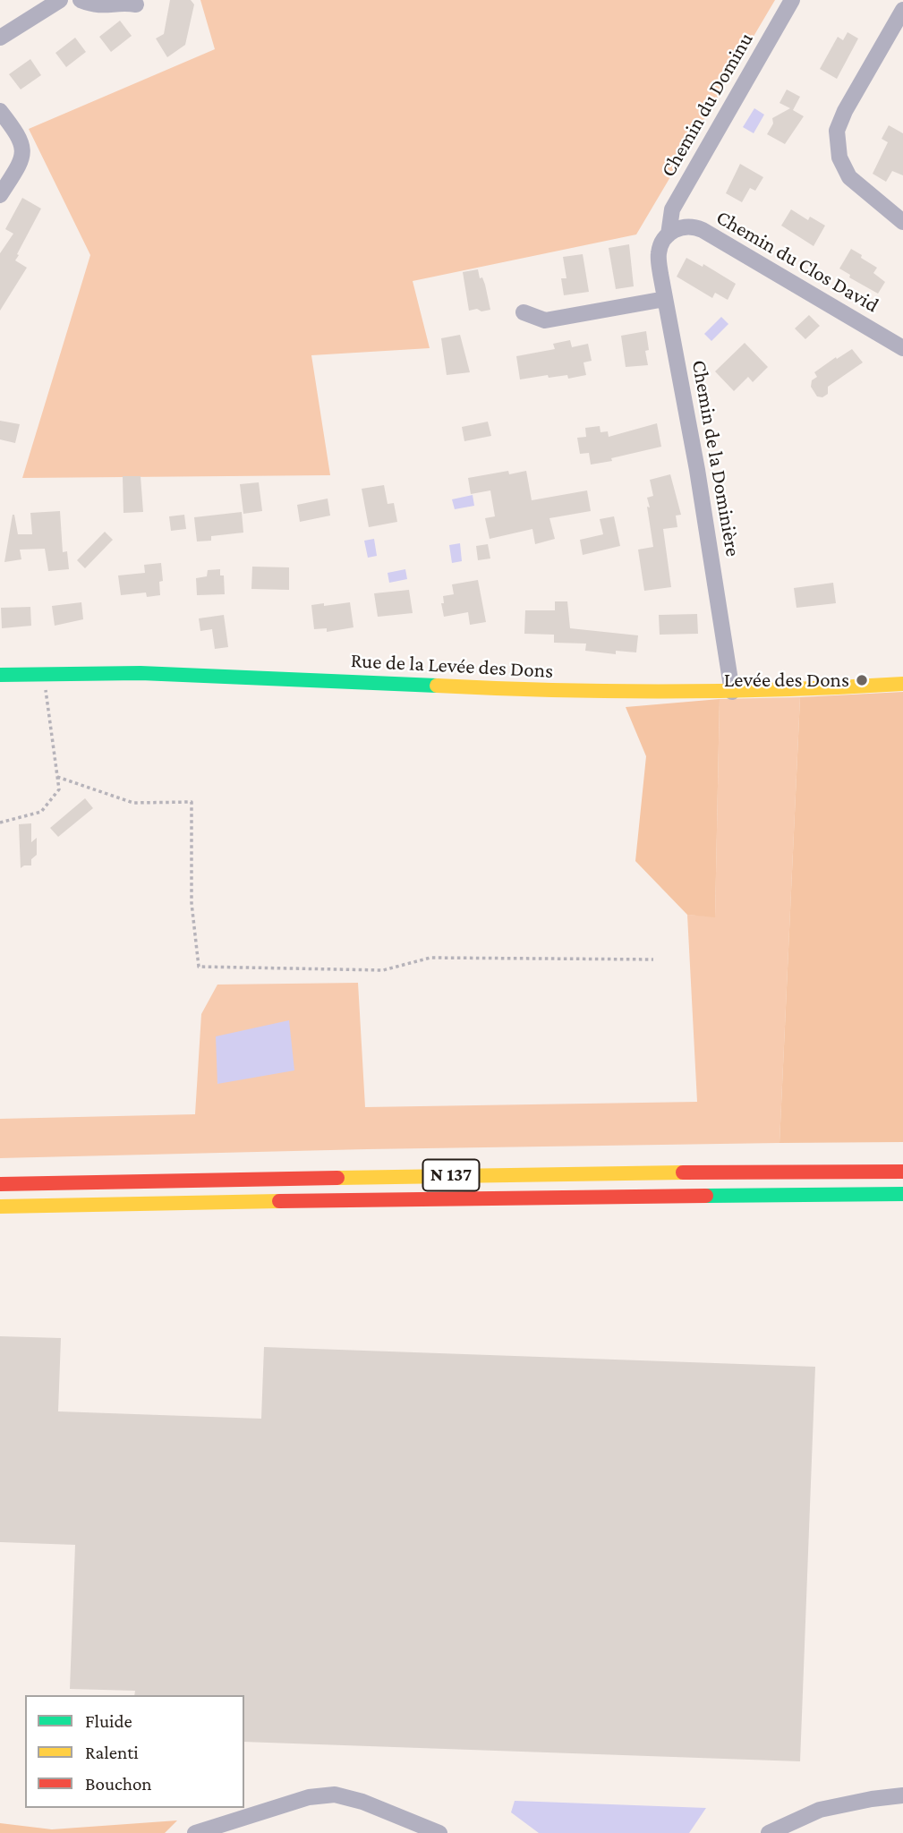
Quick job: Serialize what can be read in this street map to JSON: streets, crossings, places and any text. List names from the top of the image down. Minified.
{"streets":{"main road":["Rue de la Levée des Dons","N 137"],"street":["Chemin du Dominu","Chemin du Clos David","Chemin de la Dominière"]},"crossings":[["Chemin du Dominu","Chemin du Clos David"],["Chemin du Dominu","Chemin de la Dominière"],["Chemin du Clos David","Chemin de la Dominière"],["Chemin de la Dominière","Rue de la Levée des Dons"]],"places":["Levée des Dons"],"legend":["Fluide","Ralenti","Bouchon"]}
